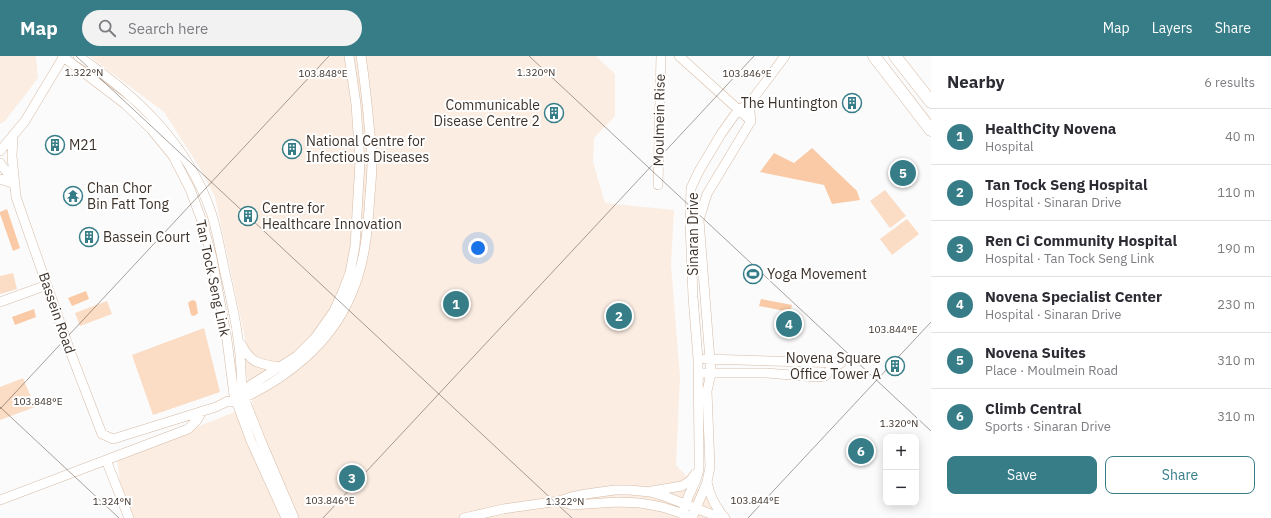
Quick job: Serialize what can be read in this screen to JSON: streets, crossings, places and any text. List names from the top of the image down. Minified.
{"streets":{"street":["Moulmein Rise","Sinaran Drive","Tan Tock Seng Link","Bassein Road"]},"crossings":[["Moulmein Rise","Sinaran Drive"]],"places":{"building":["The Huntington","Communicable Disease Centre 2","M21","National Centre for Infectious Diseases","Centre for Healthcare Innovation","Bassein Court","Novena Square Office Tower A"],"temple":["Chan Chor Bin Fatt Tong"],"sports":["Yoga Movement"]},"page":{"header":"Map","search":"Search here","nav":["Map","Layers","Share"],"heading":["Nearby","6 results"],"list":[{"mark":"1","name":"HealthCity Novena","note":"Hospital","value":"40 m"},{"mark":"2","name":"Tan Tock Seng Hospital","note":"Hospital · Sinaran Drive","value":"110 m"},{"mark":"3","name":"Ren Ci Community Hospital","note":"Hospital · Tan Tock Seng Link","value":"190 m"},{"mark":"4","name":"Novena Specialist Center","note":"Hospital · Sinaran Drive","value":"230 m"},{"mark":"5","name":"Novena Suites","note":"Place · Moulmein Road","value":"310 m"},{"mark":"6","name":"Climb Central","note":"Sports · Sinaran Drive","value":"310 m"}],"pins":["5","1","2","4","6","3"],"map_buttons":["+","−"],"buttons":["Save","Share"]},"coordinates":["1.322°N","1.320°N","103.848°E","103.846°E","103.844°E","1.324°N"]}
